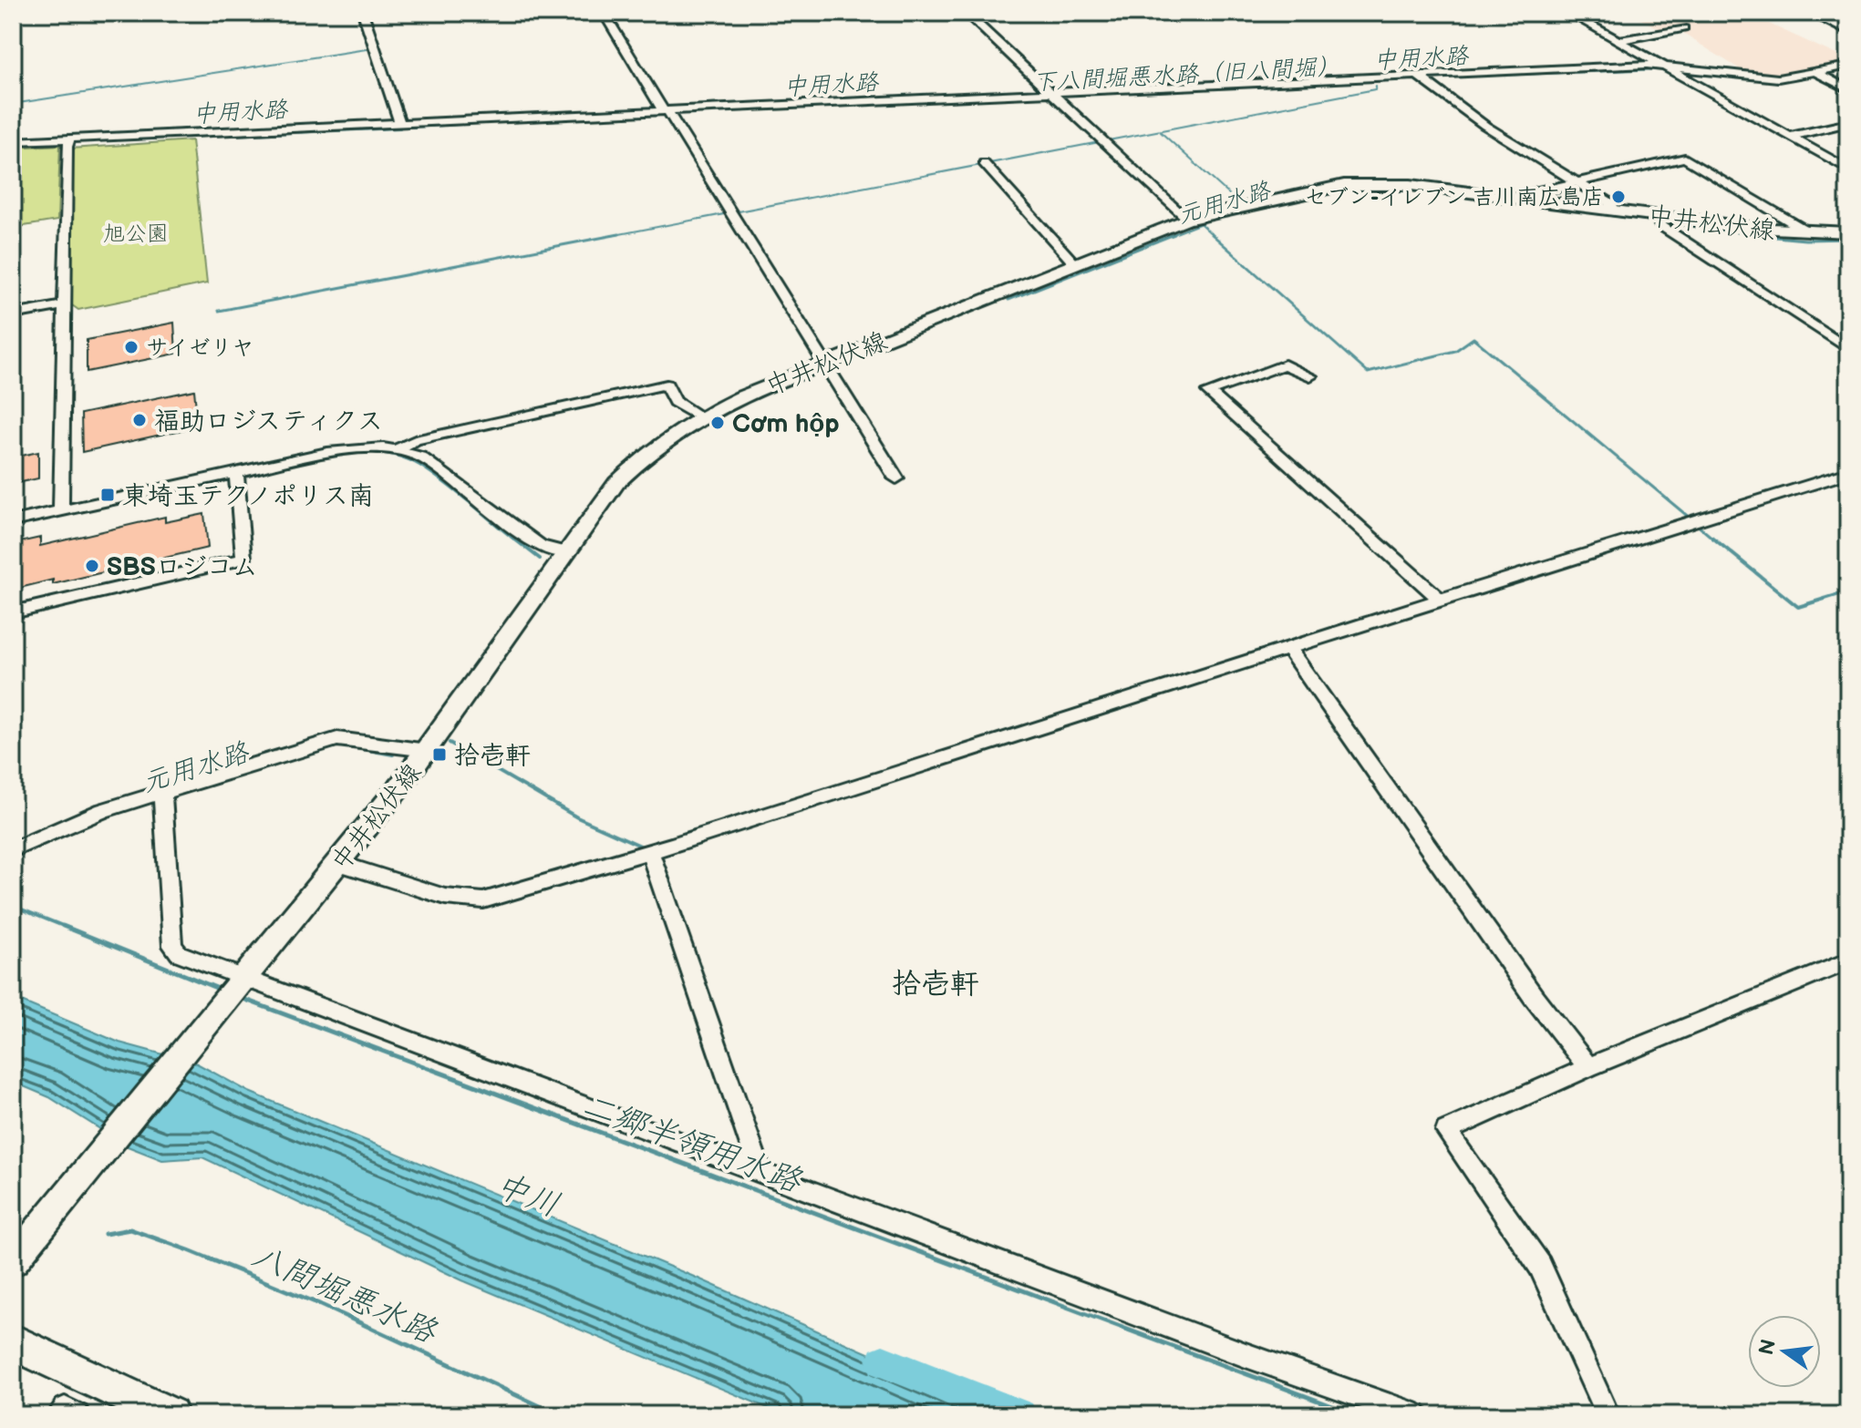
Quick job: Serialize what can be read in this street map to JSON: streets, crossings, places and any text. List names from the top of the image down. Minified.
{"streets":{"main road":["中井松伏線"]},"districts":["拾壱軒"],"water":["中用水路","下八間堀悪水路（旧八間堀）","元用水路","二郷半領用水路","中川","八間堀悪水路"],"parks":["旭公園"],"places":{"other":["セブン-イレブン 吉川南広島店","サイゼリヤ","福助ロジスティクス","Cơm hộp","SBSロジコム"],"transit":["東埼玉テクノポリス南","拾壱軒"]},"north":"left"}
